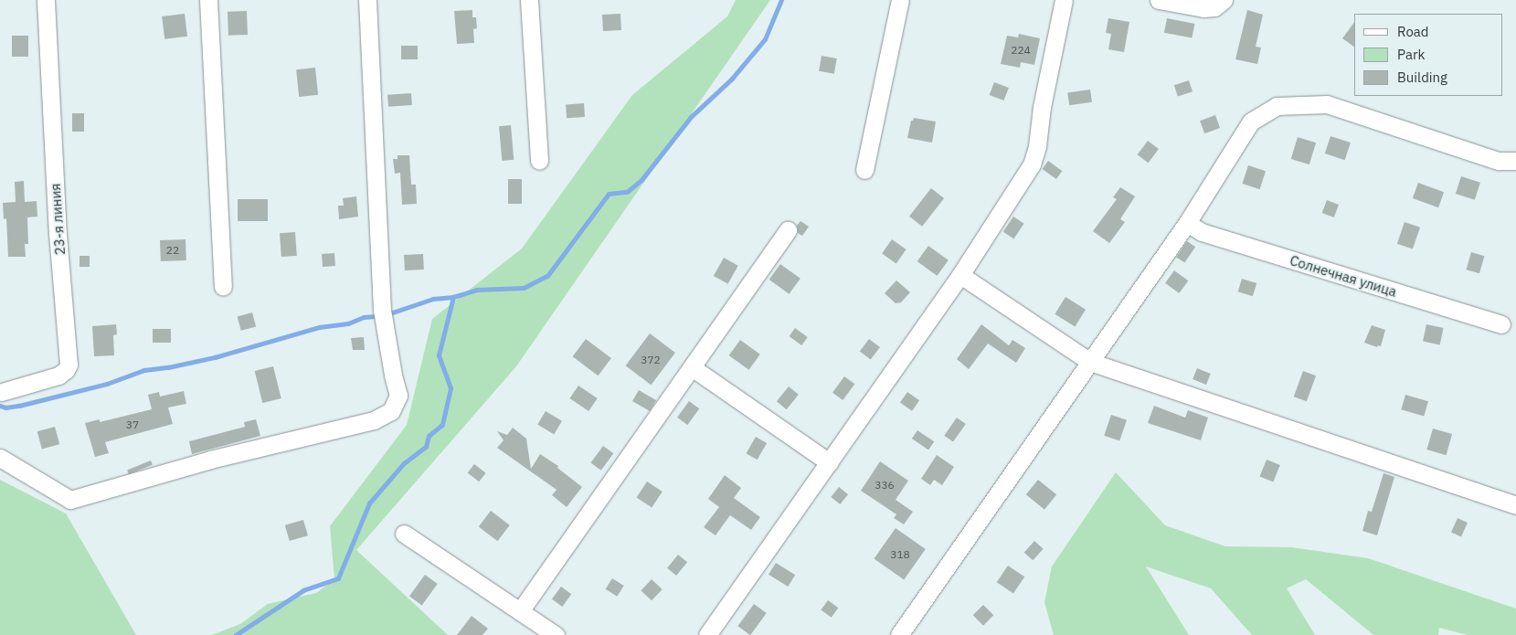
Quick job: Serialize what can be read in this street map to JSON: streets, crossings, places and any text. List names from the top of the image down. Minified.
{"streets":{"street":["23-я линия","Солнечная улица"]},"house_numbers":["224","22","372","37","336","318"],"legend":["Road","Park","Building"]}
